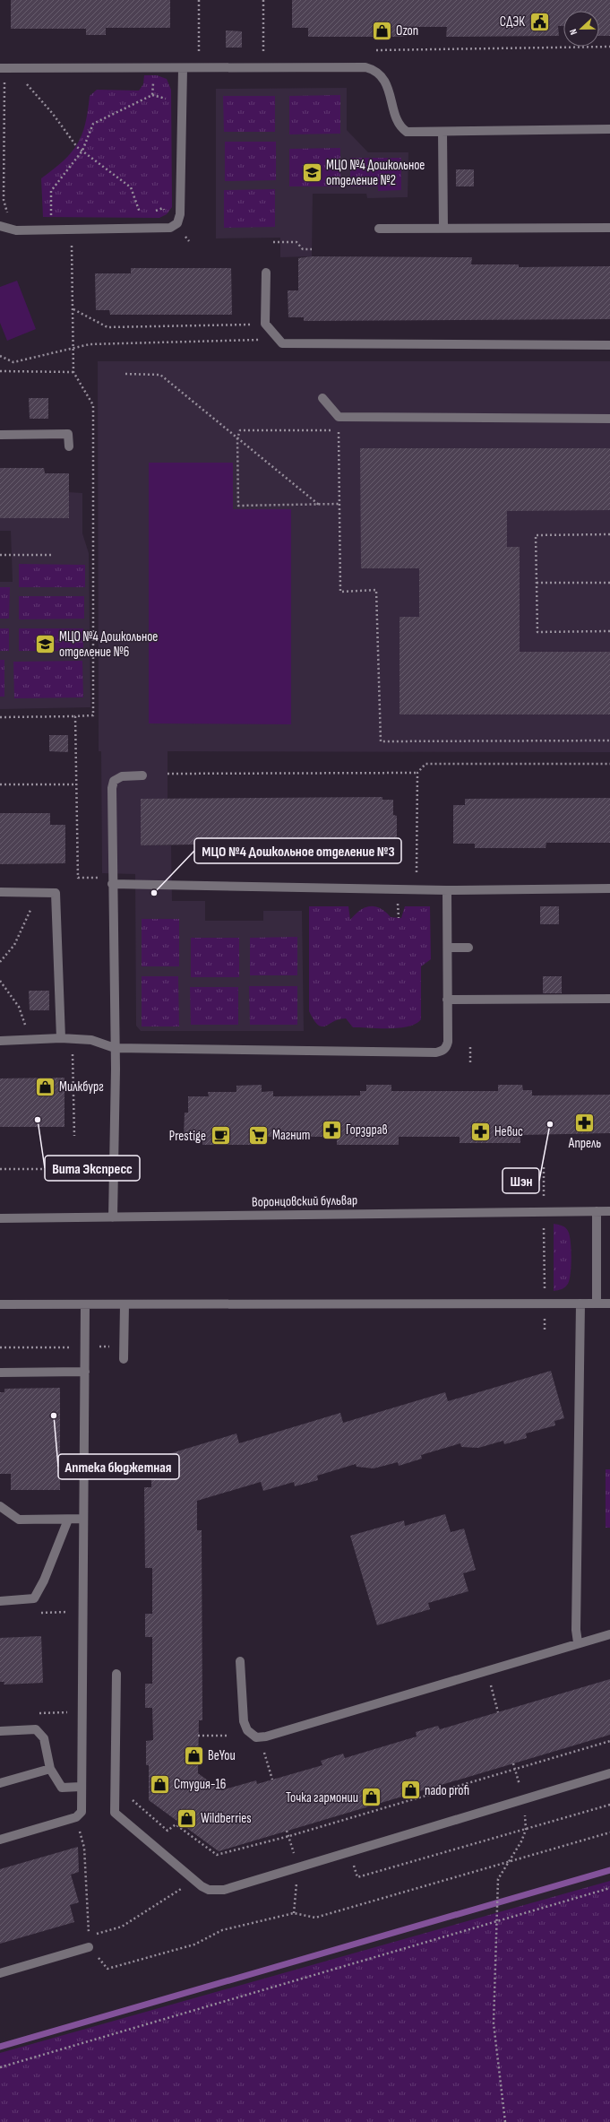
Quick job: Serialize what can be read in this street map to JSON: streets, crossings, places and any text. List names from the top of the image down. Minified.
{"streets":{"street":["Воронцовский бульвар"]},"places":{"public building":["СДЭК"],"shop":["Ozon","Милкбург","BeYou","Студия-16","nado profi","Точка гармонии","Wildberries"],"school or university":["МЦО №4 Дошкольное отделение №2","МЦО №4 Дошкольное отделение №6"],"other":["МЦО №4 Дошкольное отделение №3","Вита Экспресс","Шэн","Аптека бюджетная"],"pharmacy":["Апрель","Горздрав","Невис"],"supermarket":["Магнит"],"cafe":["Prestige"]},"north":"left"}
